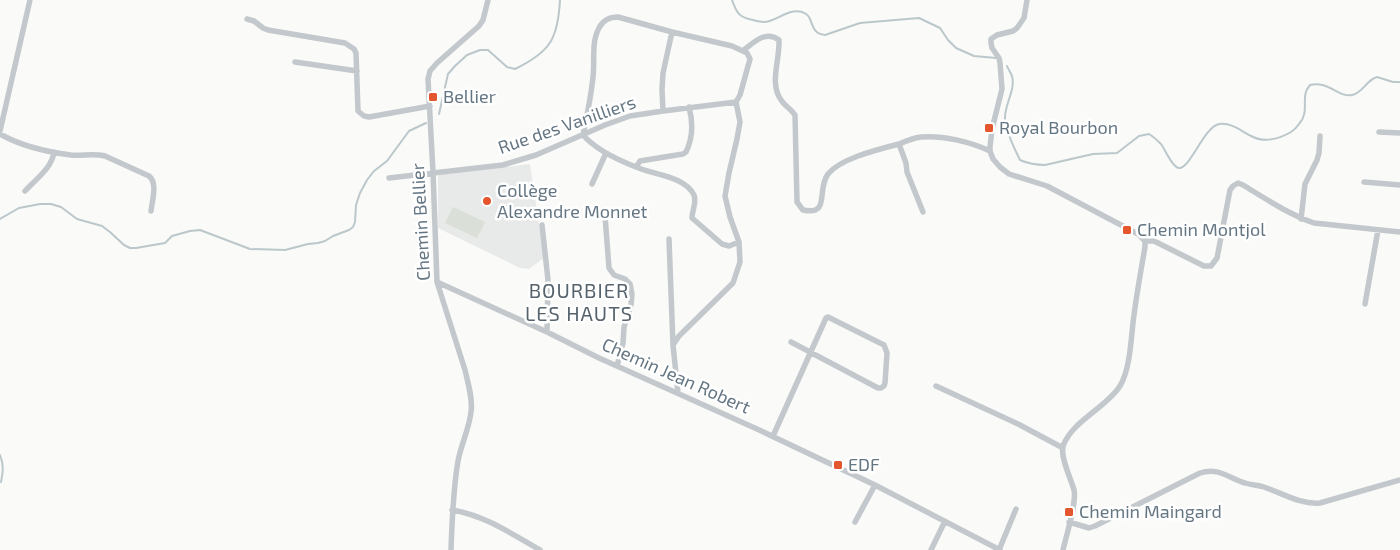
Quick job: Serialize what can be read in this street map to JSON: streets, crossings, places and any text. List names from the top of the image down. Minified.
{"streets":{"street":["Rue des Vanilliers","Chemin Bellier","Chemin Jean Robert"]},"crossings":[["Rue des Vanilliers","Chemin Bellier"],["Chemin Bellier","Chemin Jean Robert"]],"districts":["BOURBIER LES HAUTS"],"places":{"transit":["Bellier","Royal Bourbon","Chemin Montjol","EDF","Chemin Maingard"],"other":["Collège Alexandre Monnet"]}}
